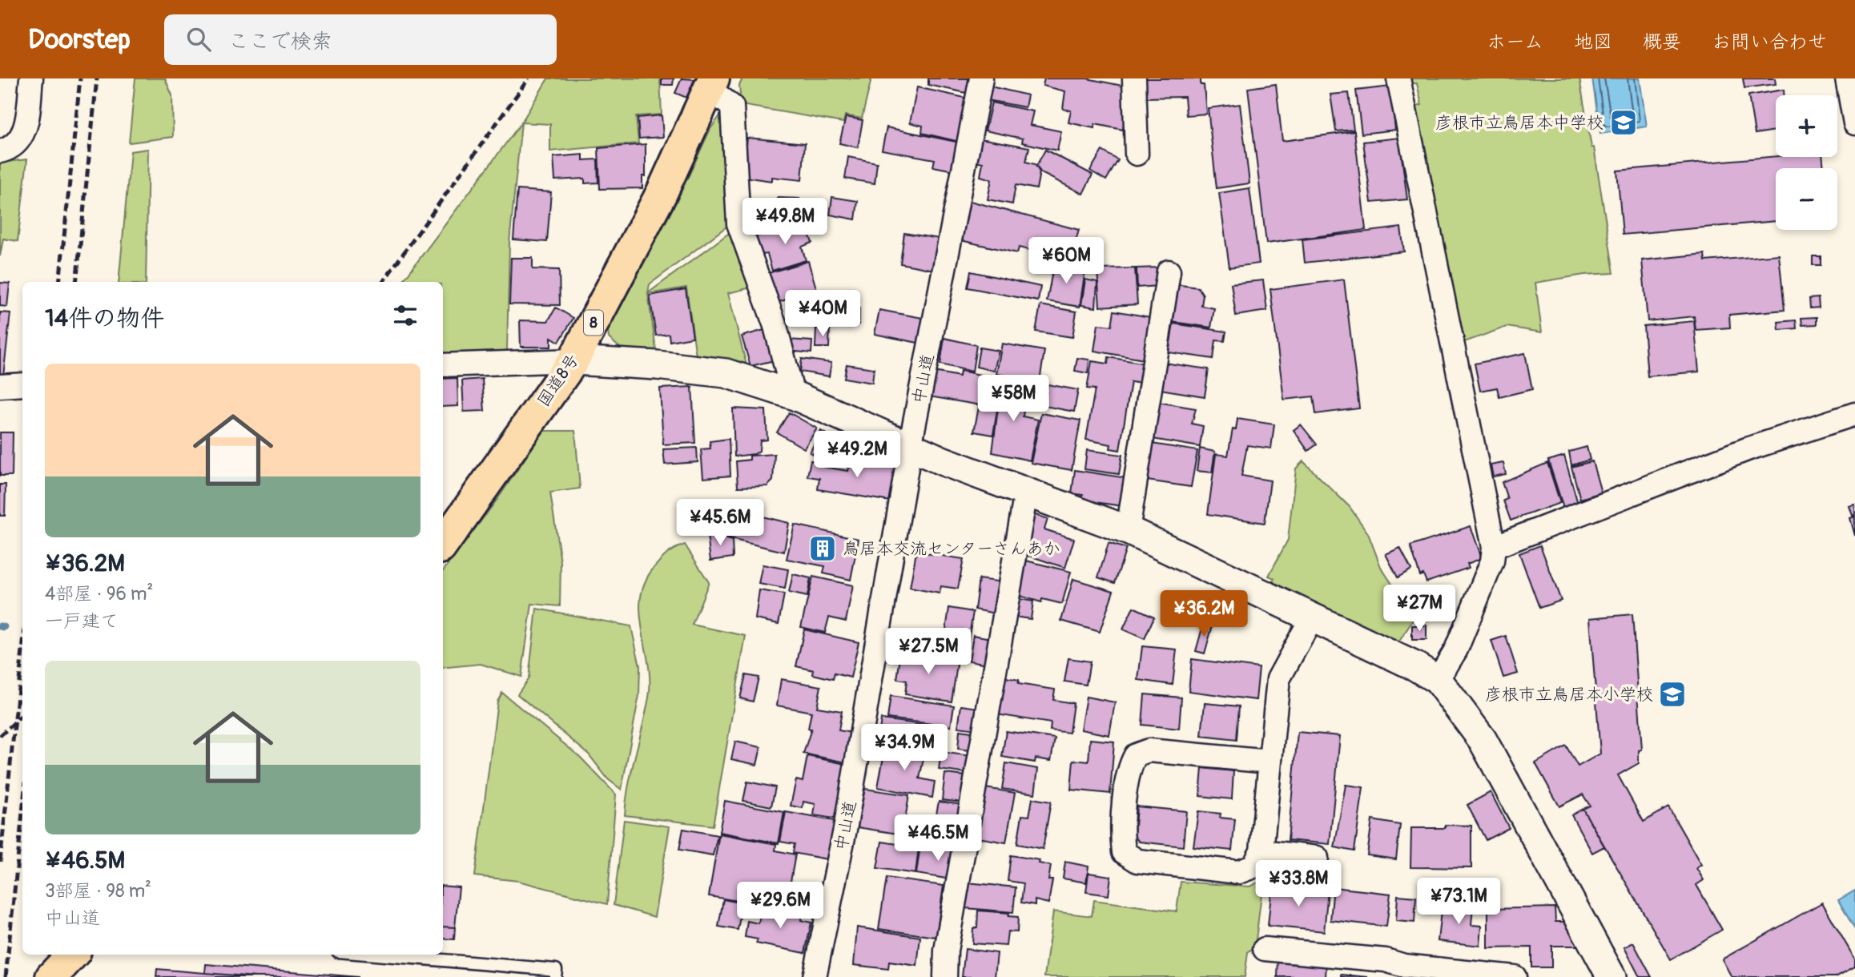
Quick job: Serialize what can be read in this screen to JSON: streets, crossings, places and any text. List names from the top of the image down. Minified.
{"streets":{"highway":["8","国道8号"],"street":["中山道"]},"places":{"school or university":["彦根市立鳥居本中学校","彦根市立鳥居本小学校"],"building":["鳥居本交流センターさんあか"]},"page":{"header":"Doorstep","search":"ここで検索","nav":["ホーム","地図","概要","お問い合わせ"],"map_buttons":["+","−"],"price":["¥49.8M","¥60M","¥40M","¥58M","¥49.2M","¥45.6M","¥27M","¥36.2M","¥27.5M","¥34.9M","¥46.5M","¥33.8M","¥73.1M","¥29.6M"],"heading":"14件の物件","list":[{"name":"¥36.2M","note":"4部屋 · 96 m² · 一戸建て"},{"name":"¥46.5M","note":"3部屋 · 98 m² · 中山道"}]}}
